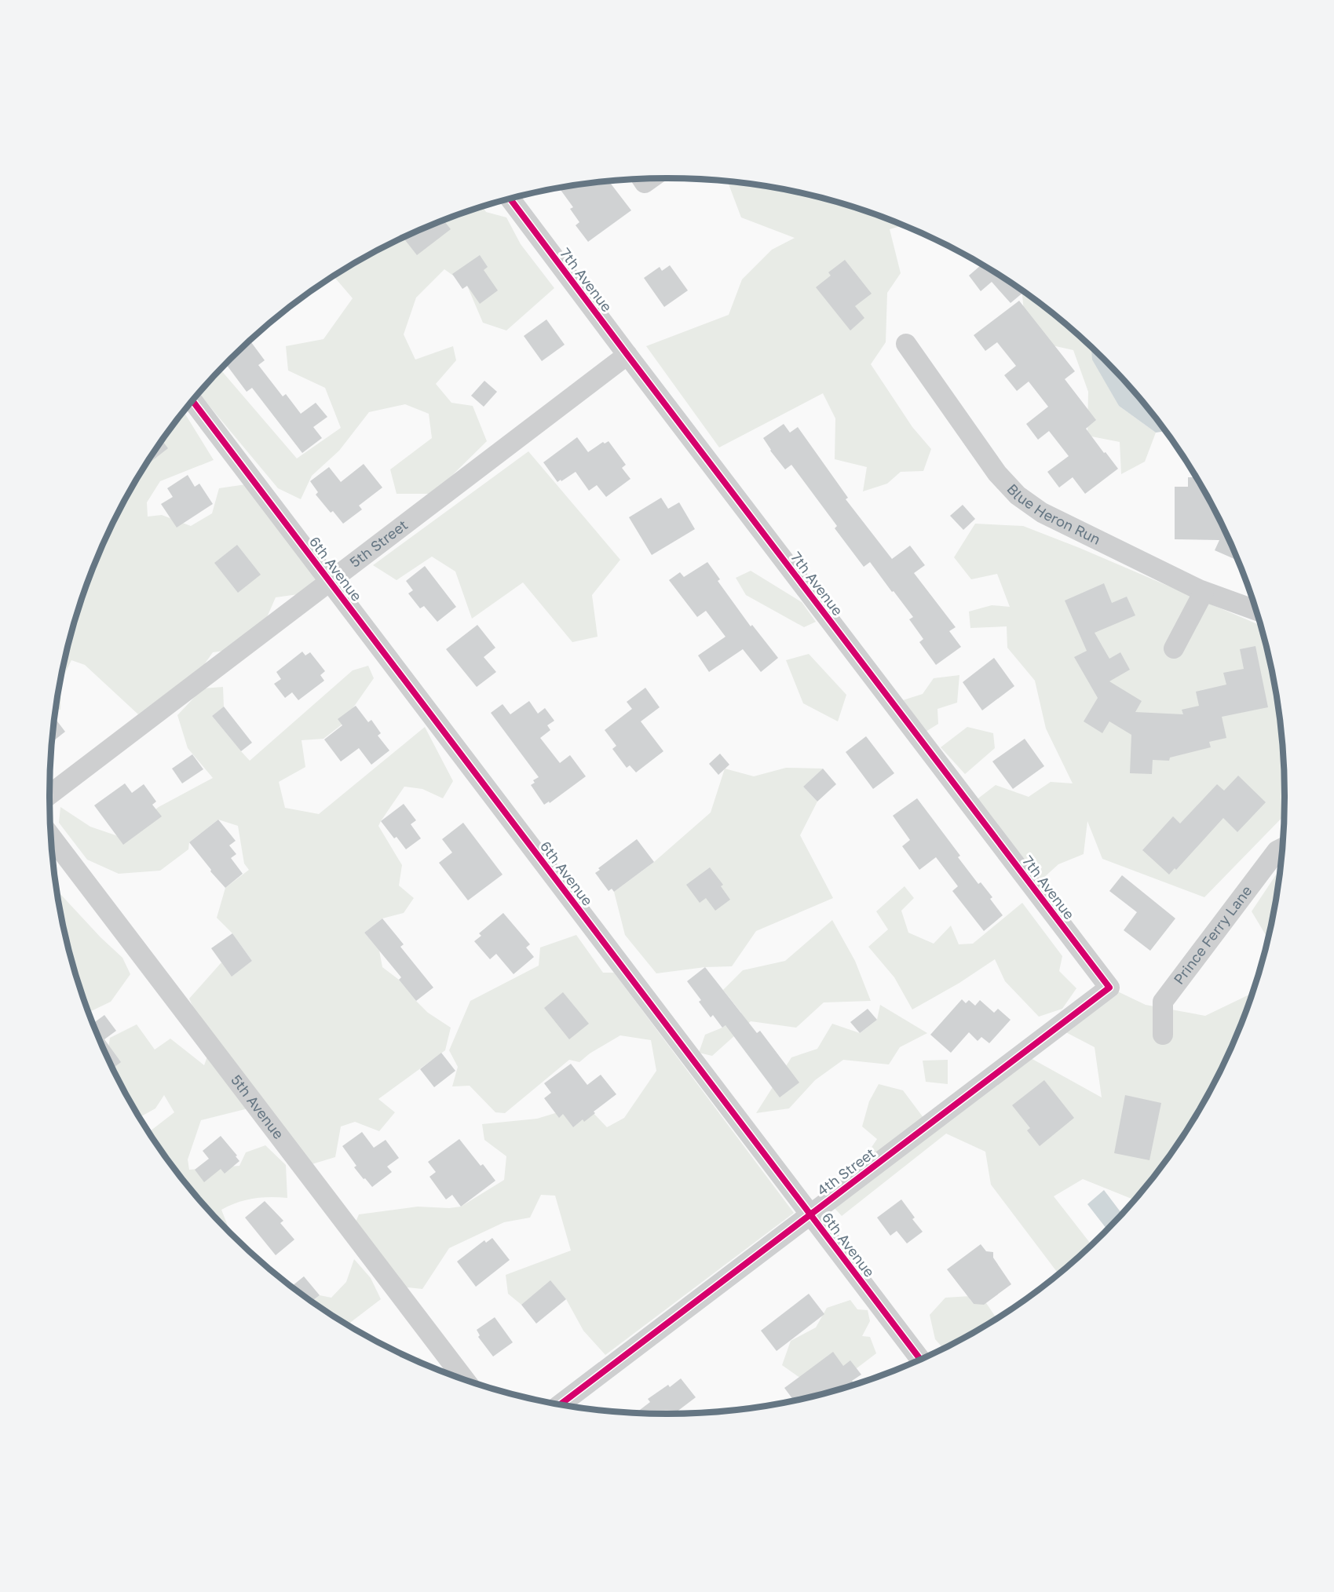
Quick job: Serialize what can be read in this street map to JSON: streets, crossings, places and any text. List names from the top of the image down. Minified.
{"streets":{"street":["7th Avenue","Blue Heron Run","5th Street","6th Avenue","Prince Ferry Lane","5th Avenue","4th Street"]},"crossings":[["7th Avenue","5th Street"],["7th Avenue","4th Street"],["5th Street","6th Avenue"],["6th Avenue","4th Street"]]}
